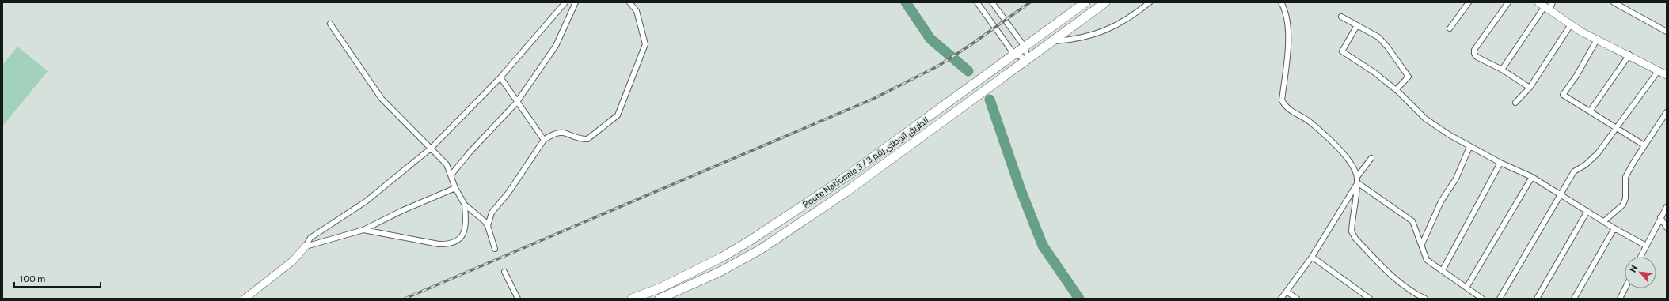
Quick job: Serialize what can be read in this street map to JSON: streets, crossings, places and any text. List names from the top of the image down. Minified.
{"streets":{"highway":["Route Nationale 3 / الطريق الوطني رقم 3"]},"scale_bar":"100 m","north":"top left"}
